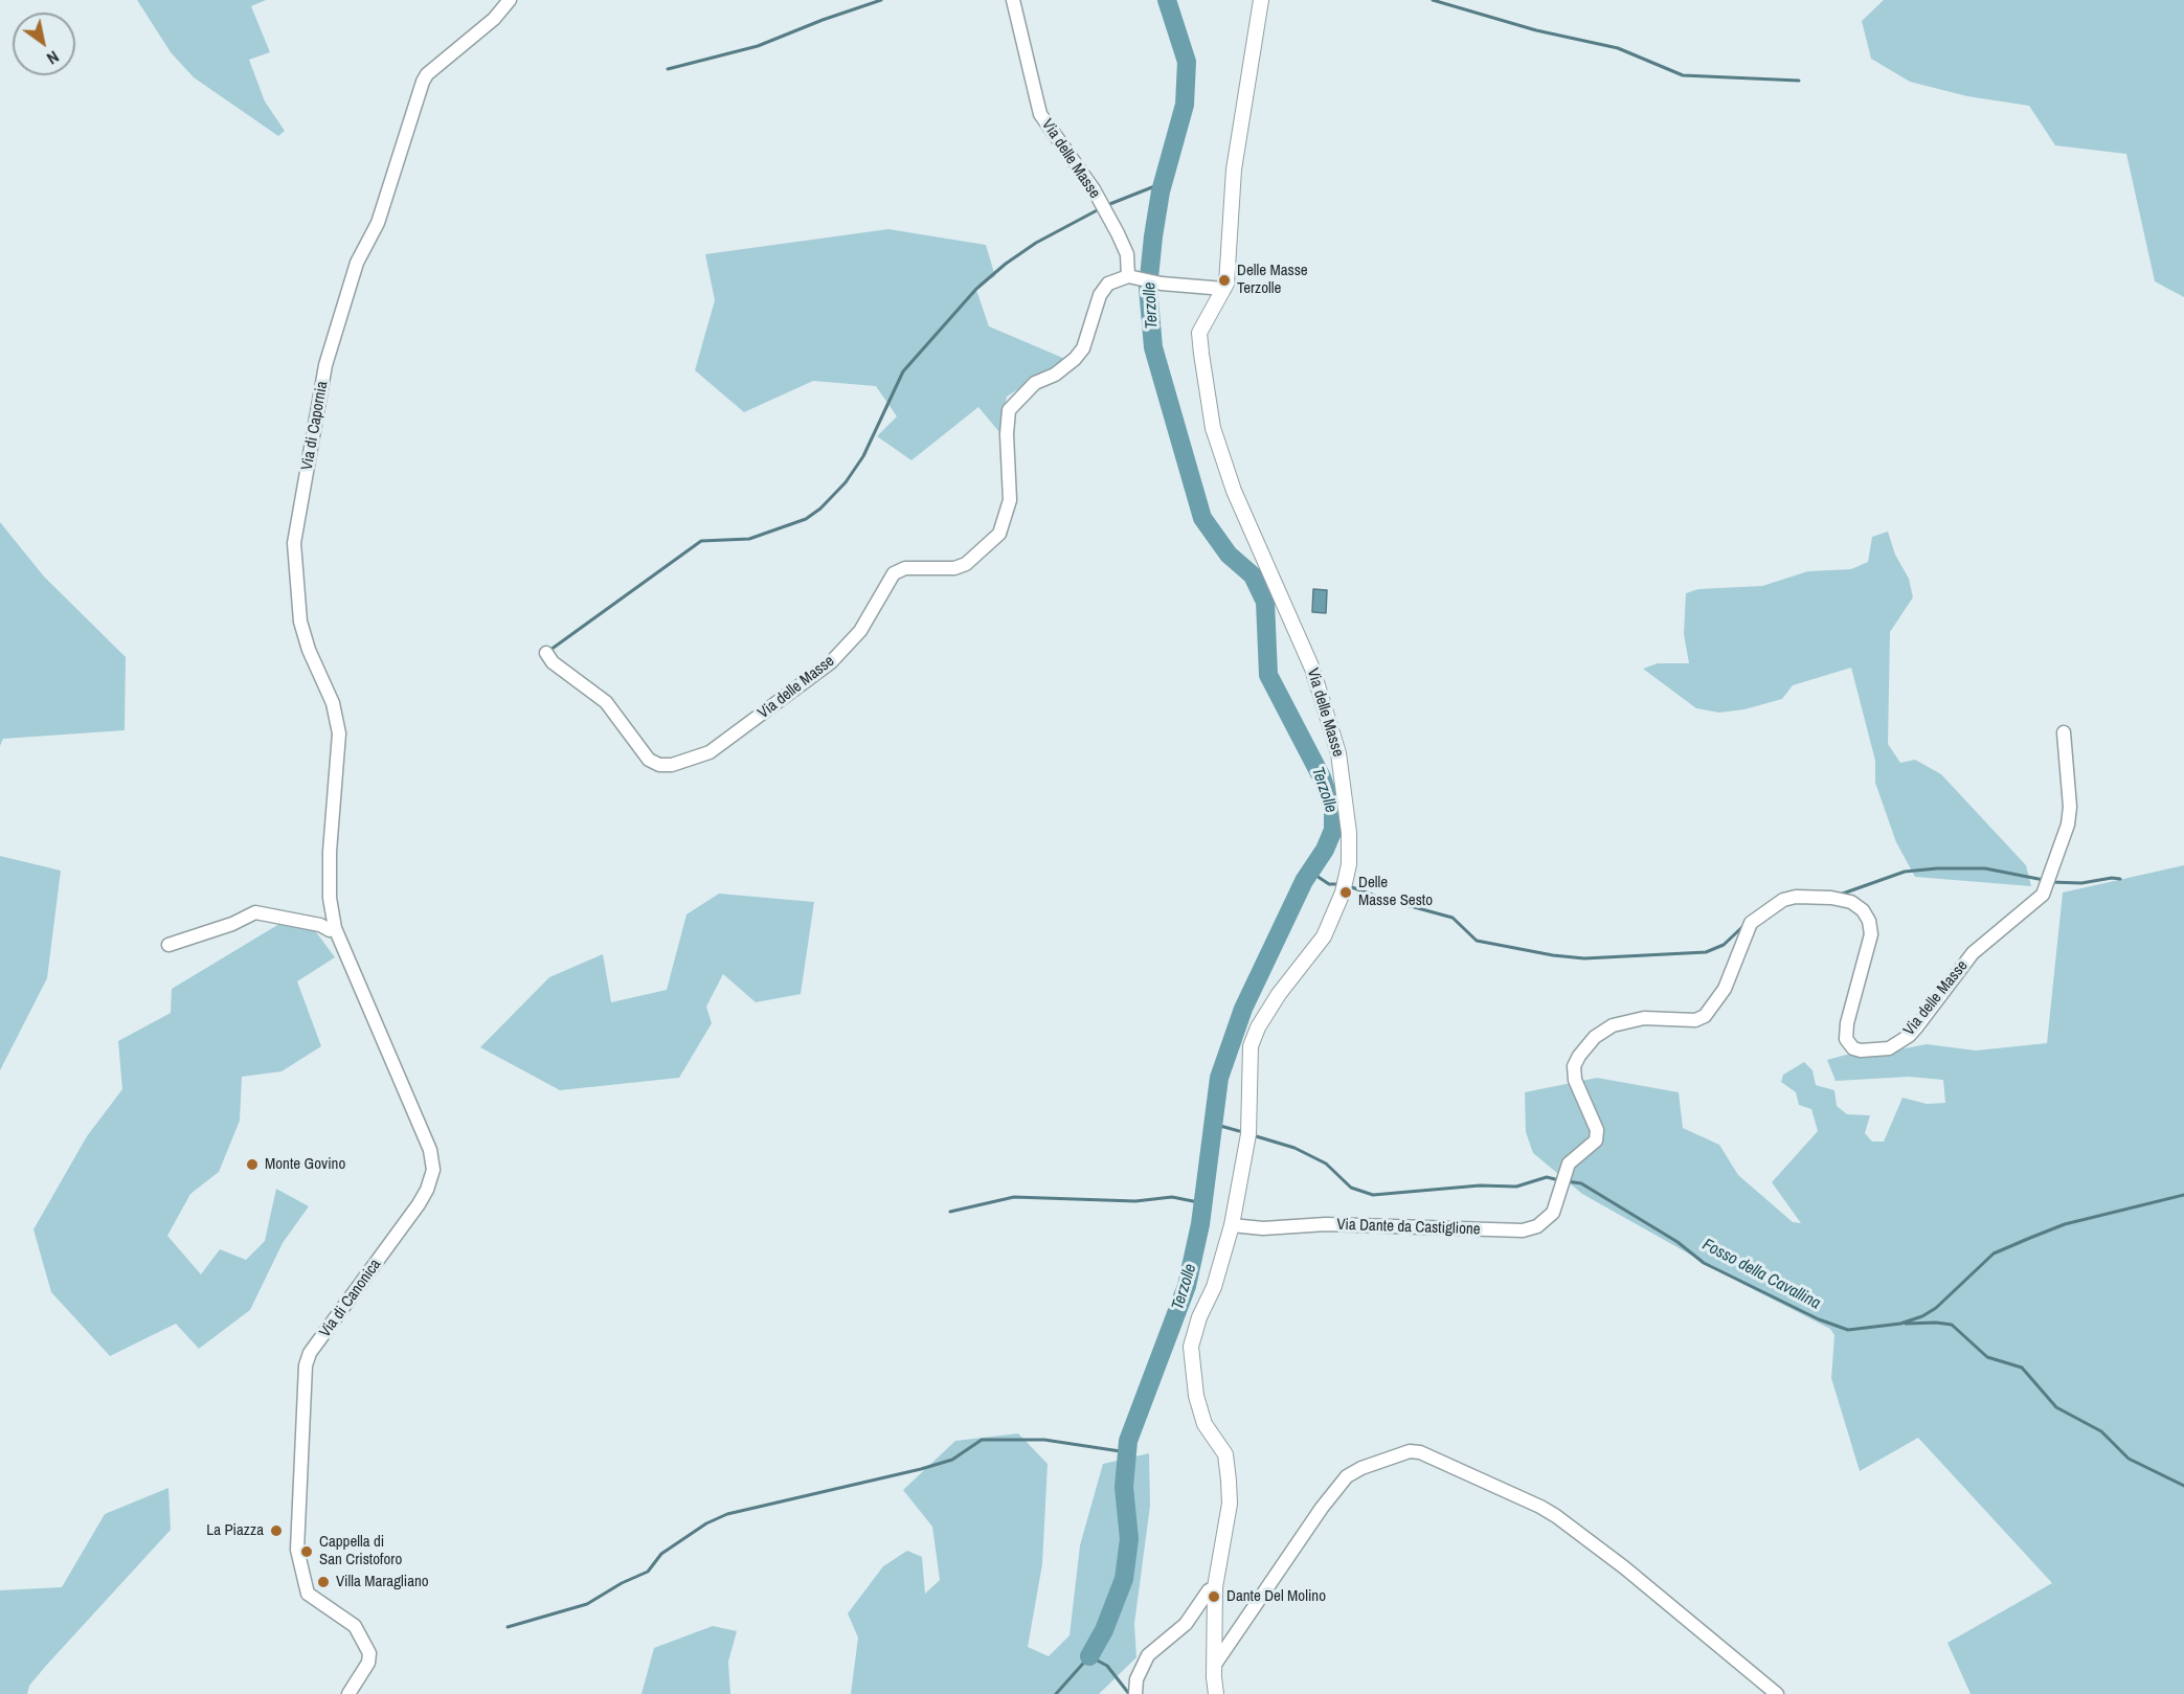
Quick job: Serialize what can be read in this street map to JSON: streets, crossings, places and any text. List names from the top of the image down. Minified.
{"streets":{"street":["Via delle Masse","Via di Capornia","Via Dante da Castiglione","Via di Canonica"]},"crossings":[["Via delle Masse","Via Dante da Castiglione"],["Via di Capornia","Via di Canonica"]],"water":["Terzolle","Fosso della Cavallina"],"places":["Delle Masse Terzolle","Delle Masse Sesto","Monte Govino","La Piazza","Cappella di San Cristoforo","Villa Maragliano","Dante Del Molino"],"north":"bottom right"}
